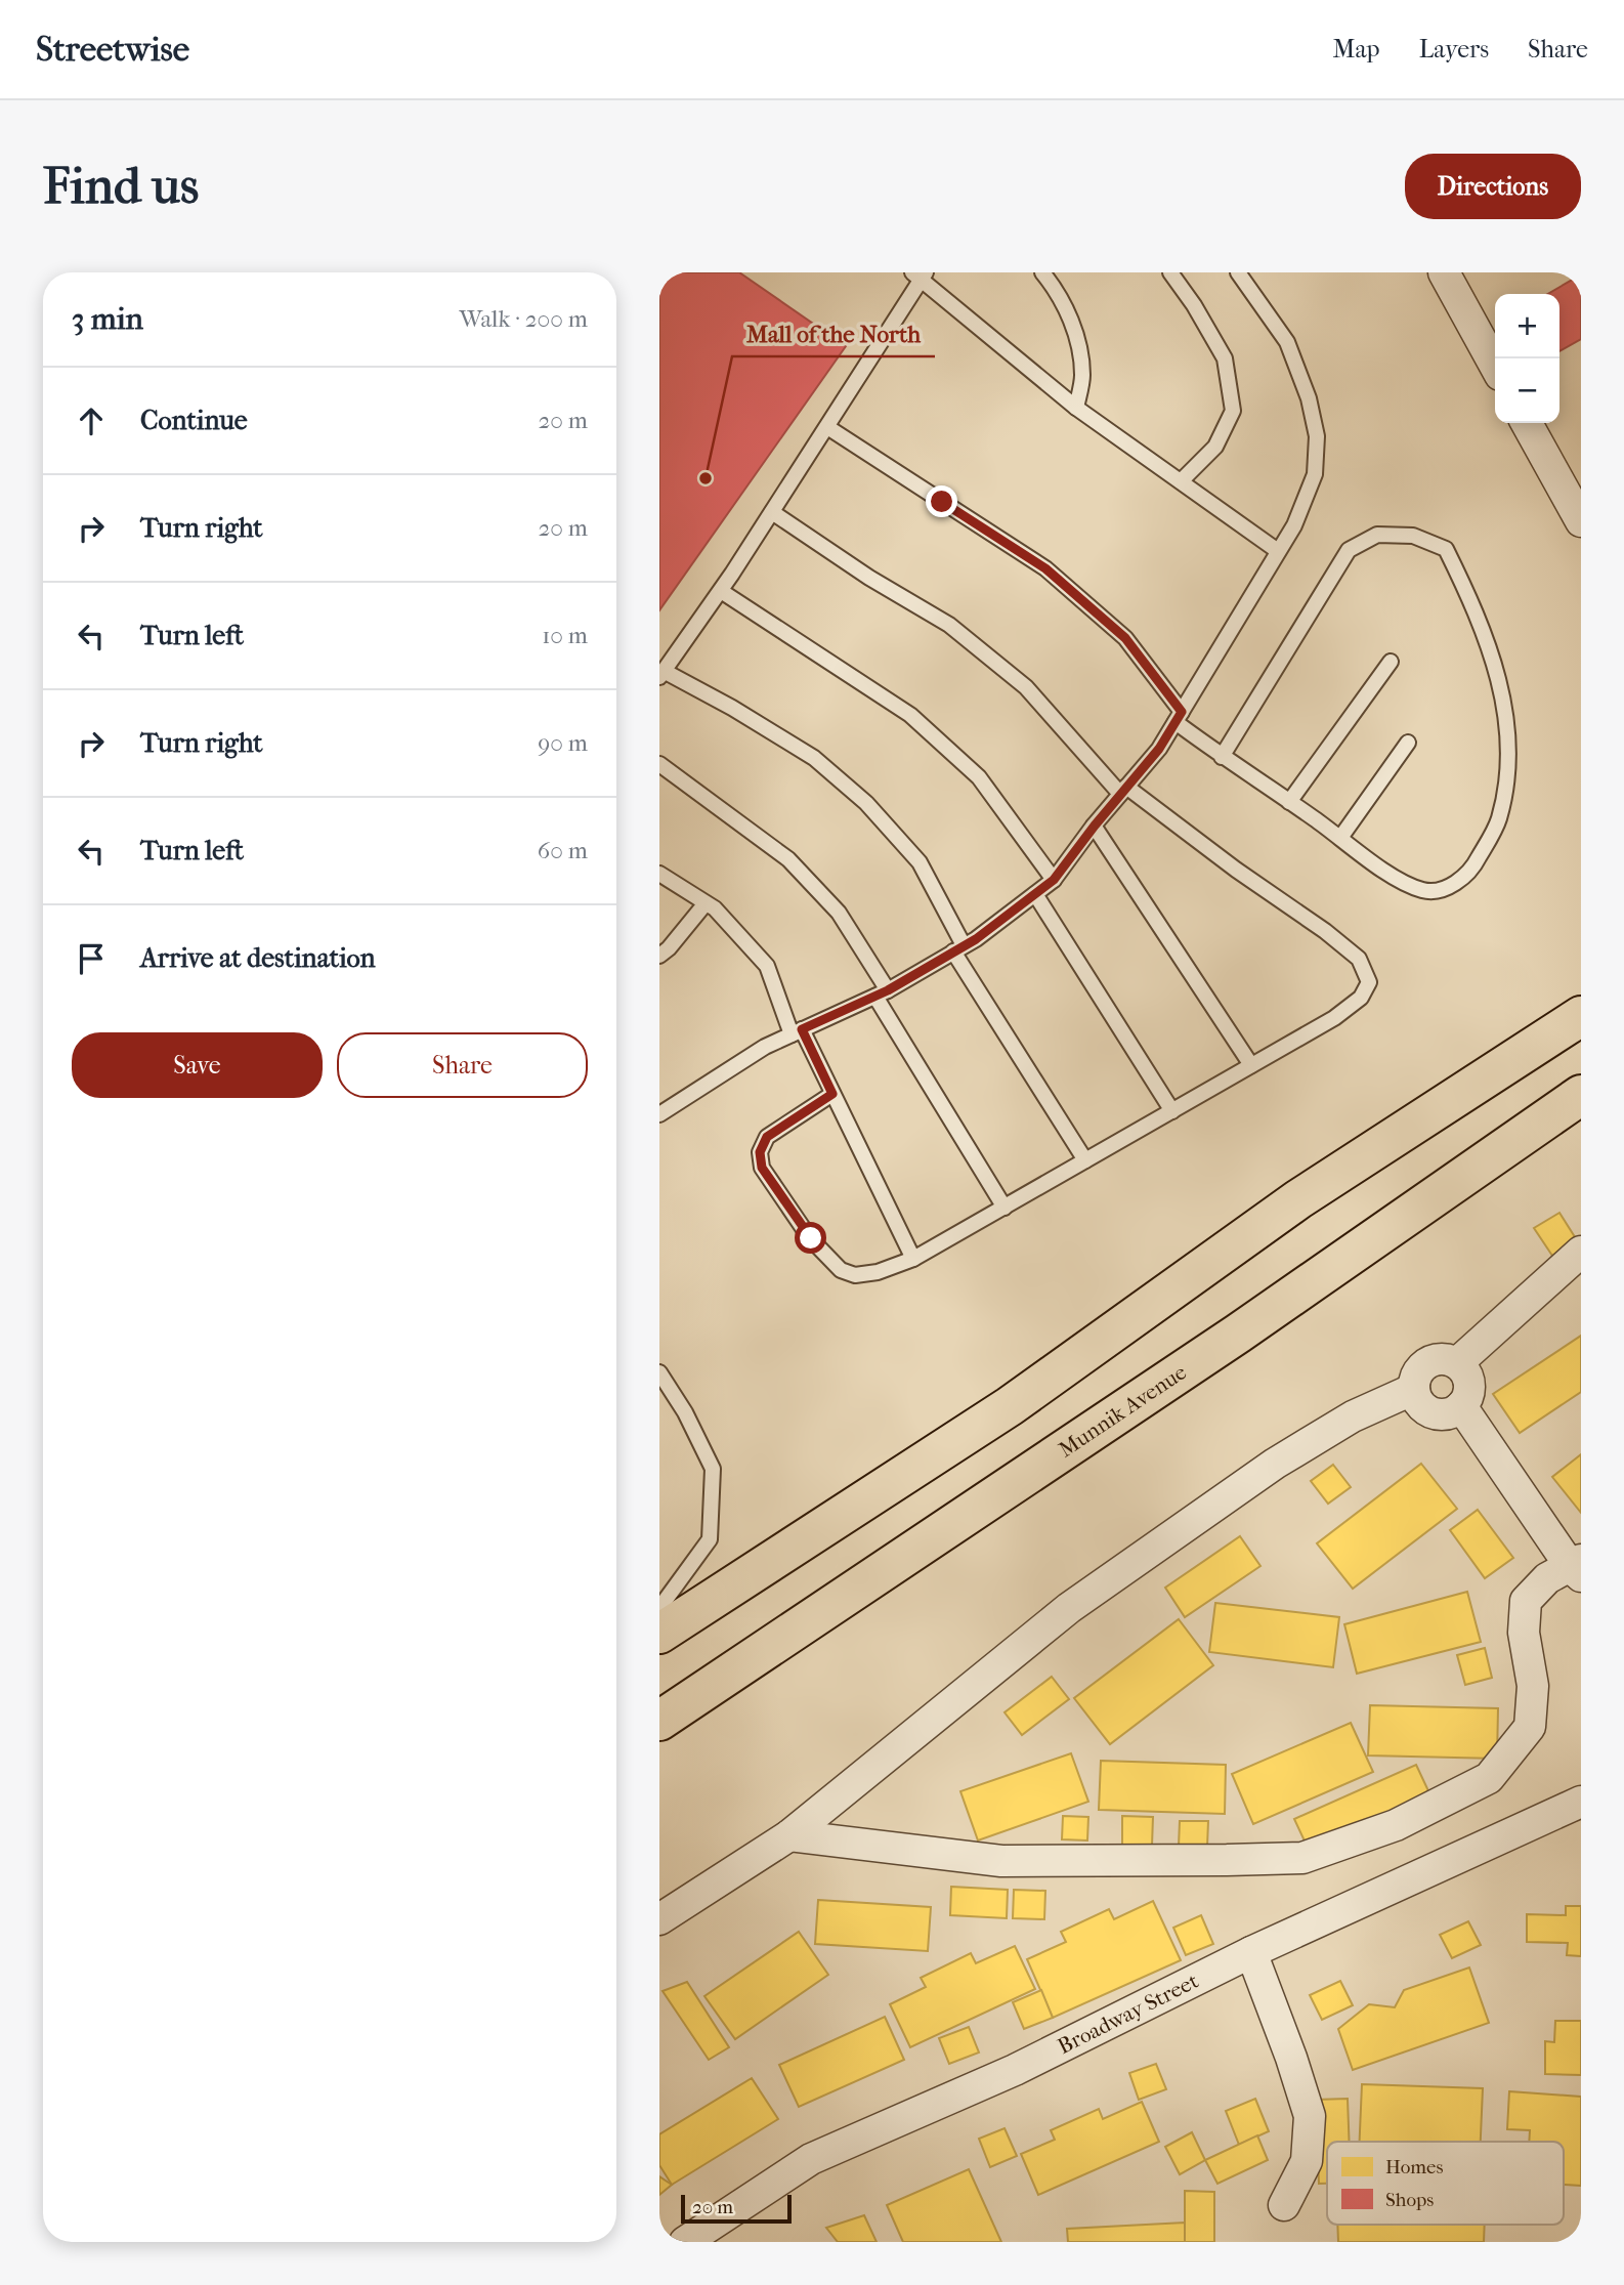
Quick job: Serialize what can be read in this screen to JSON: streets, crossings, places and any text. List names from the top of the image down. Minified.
{"streets":{"main road":["Munnik Avenue"],"street":["Broadway Street"]},"places":["Mall of the North"],"legend":["Homes","Shops"],"scale_bar":"20 m","page":{"header":"Streetwise","nav":["Map","Layers","Share"],"buttons":["Directions",["Save","Share"]],"title":"Find us","heading":["3 min","Walk · 200 m"],"map_buttons":["+","−"],"list":[["Continue","20 m"],["Turn right","20 m"],["Turn left","10 m"],["Turn right","90 m"],["Turn left","60 m"],"Arrive at destination"],"scale":"20 m"}}
